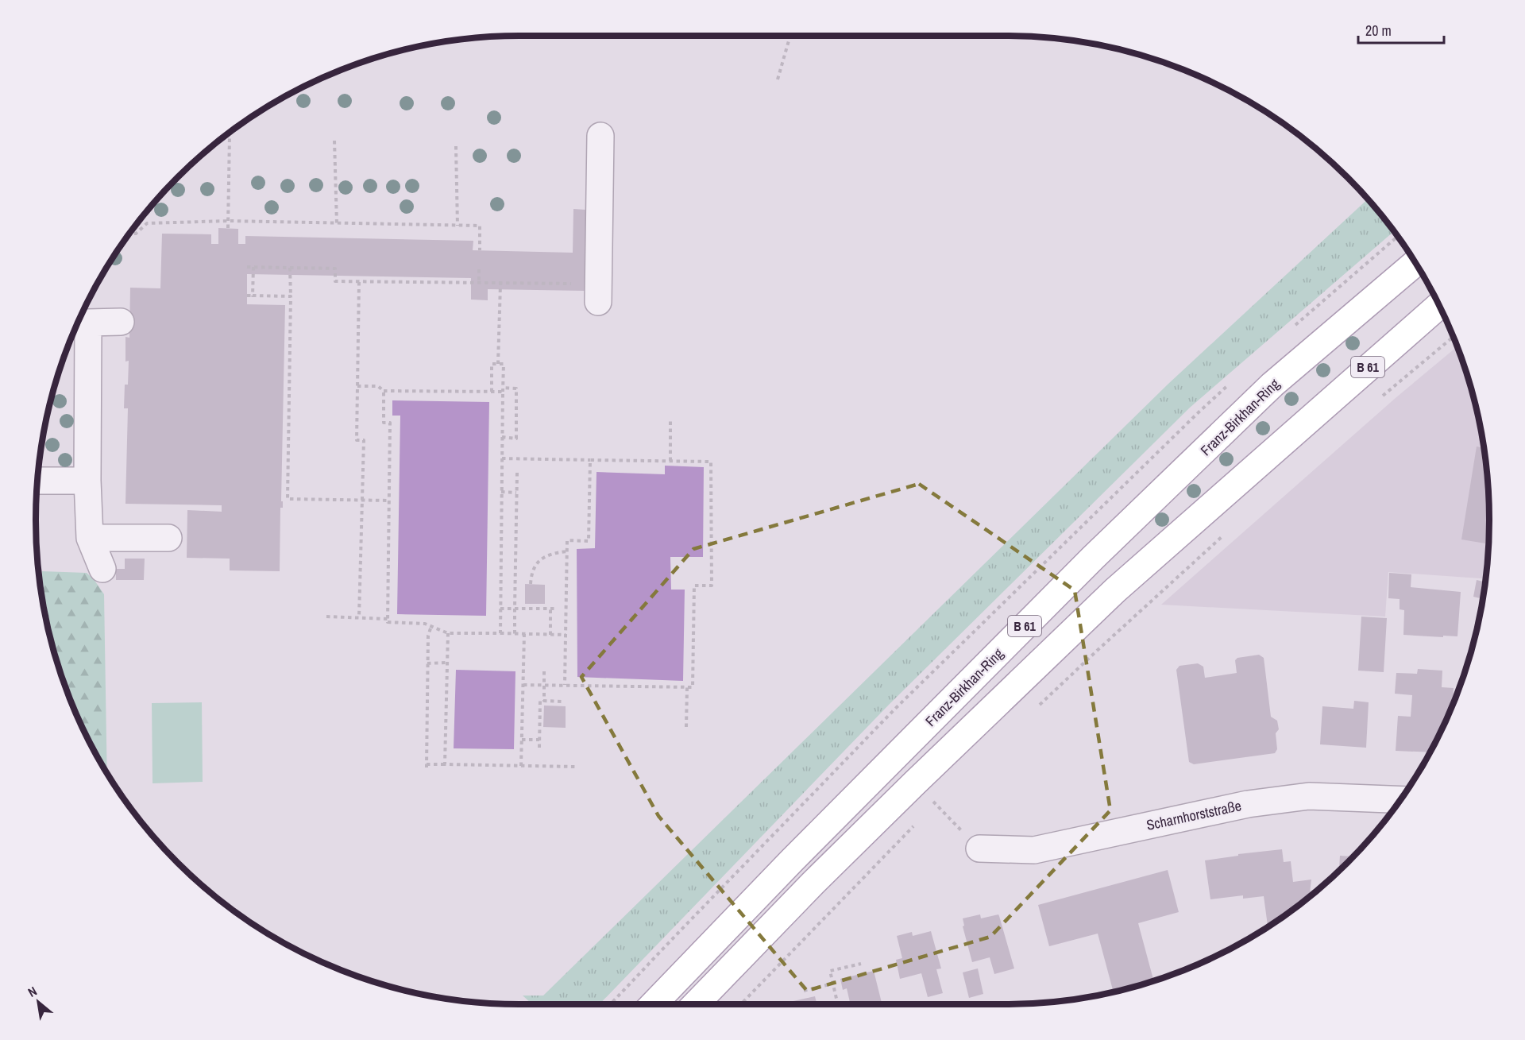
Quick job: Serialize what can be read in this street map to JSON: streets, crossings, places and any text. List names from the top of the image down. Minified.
{"streets":{"main road":["B 61","Franz-Birkhan-Ring"],"street":["Scharnhorststraße"]},"scale_bar":"20 m","north":"top left"}
